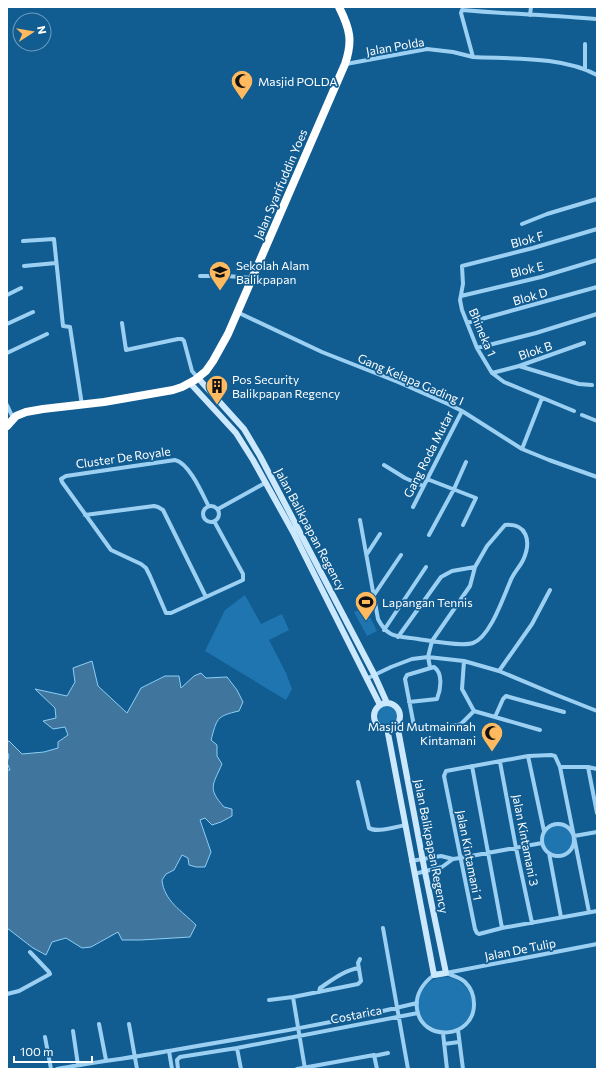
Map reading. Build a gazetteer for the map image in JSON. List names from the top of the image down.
{
  "streets": {
    "highway": ["Jalan Syarifuddin Yoes"],
    "street": [
      "Jalan Polda",
      "Blok F",
      "Blok E",
      "Blok D",
      "Bhineka 1",
      "Blok B",
      "Gang Kelapa Gading I",
      "Gang Roda Mutar",
      "Cluster De Royale",
      "Jalan Balikpapan Regency",
      "Jalan Kintamani 3",
      "Jalan Kintamani 1",
      "Jalan De Tulip",
      "Costarica"
    ]
  },
  "crossings": [
    ["Jalan Polda", "Jalan Syarifuddin Yoes"],
    ["Jalan Syarifuddin Yoes", "Gang Kelapa Gading I"],
    ["Jalan Syarifuddin Yoes", "Jalan Balikpapan Regency"],
    ["Blok F", "Bhineka 1"],
    ["Blok E", "Bhineka 1"],
    ["Blok D", "Bhineka 1"],
    ["Bhineka 1", "Blok B"],
    ["Gang Kelapa Gading I", "Gang Roda Mutar"],
    ["Jalan Balikpapan Regency", "Jalan De Tulip"],
    ["Jalan Balikpapan Regency", "Costarica"],
    ["Jalan De Tulip", "Costarica"]
  ],
  "places": {
    "mosque": ["Masjid POLDA", "Masjid Mutmainnah Kintamani"],
    "school or university": ["Sekolah Alam Balikpapan"],
    "building": ["Pos Security Balikpapan Regency"],
    "sports": ["Lapangan Tennis"]
  },
  "scale_bar": "100 m",
  "north": "right"
}
